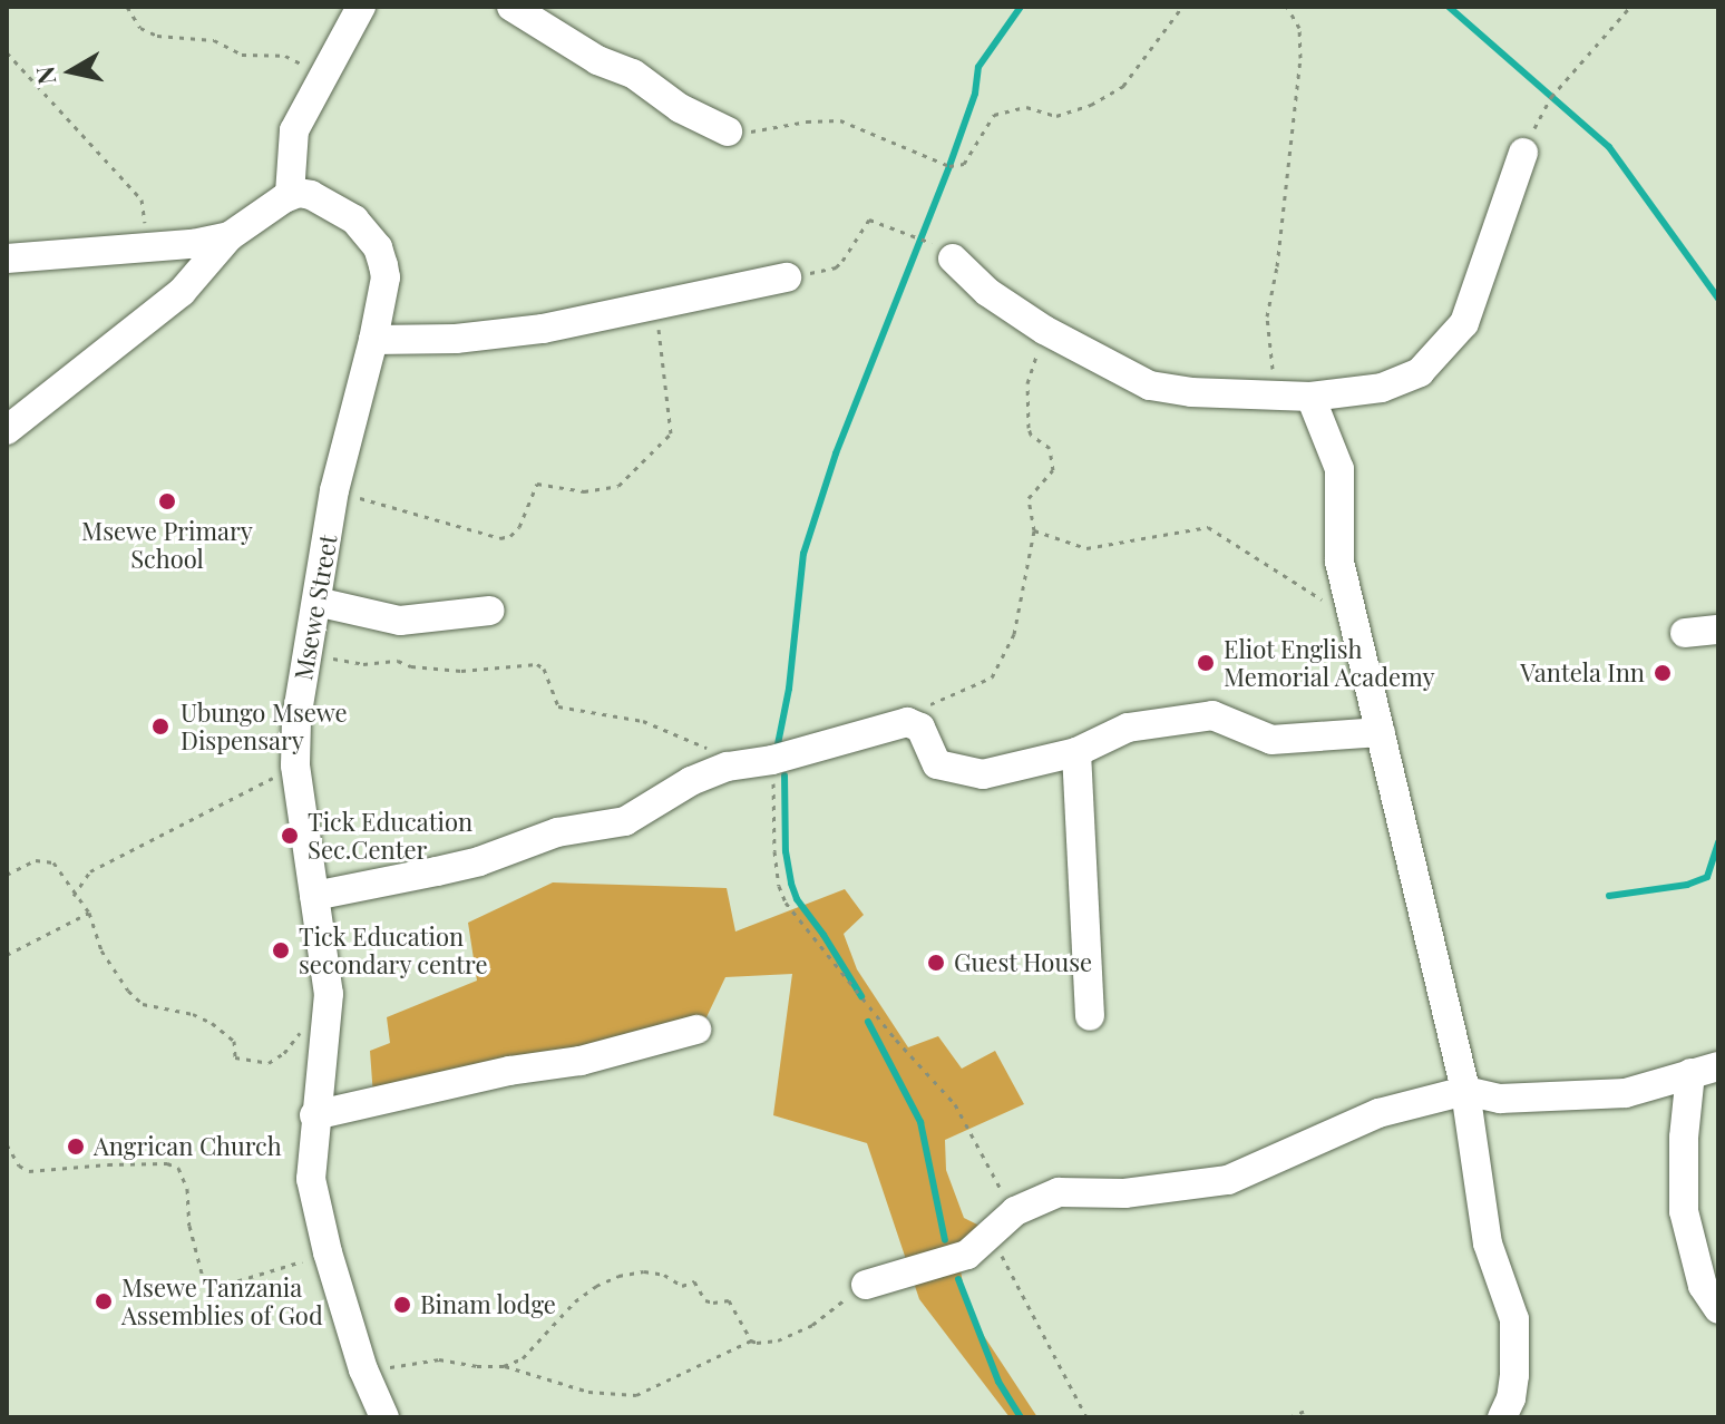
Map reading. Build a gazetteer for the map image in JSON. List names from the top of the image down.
{
  "streets": {
    "street": ["Msewe Street"]
  },
  "places": [
    "Msewe Primary School",
    "Eliot English Memorial Academy",
    "Vantela Inn",
    "Ubungo Msewe Dispensary",
    "Tick Education Sec.Center",
    "Tick Education secondary centre",
    "Guest House",
    "Angrican Church",
    "Msewe Tanzania Assemblies of God",
    "Binam lodge"
  ],
  "north": "left"
}
